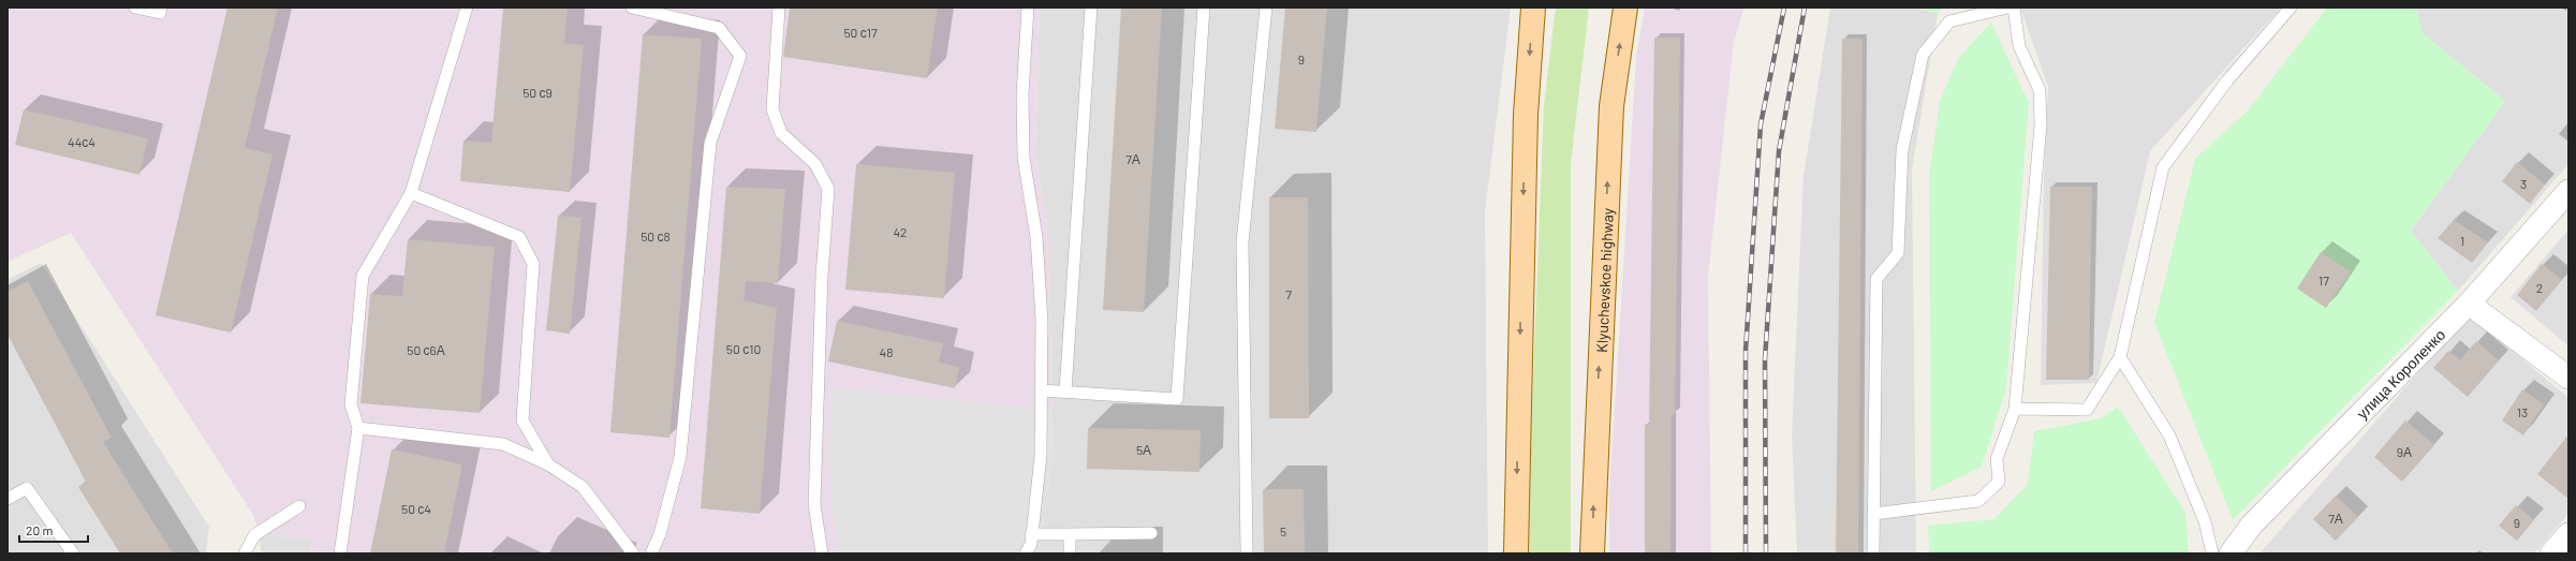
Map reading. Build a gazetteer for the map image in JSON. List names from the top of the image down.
{
  "streets": {
    "main road": ["Klyuchevskoe highway"],
    "street": ["улица Короленко"]
  },
  "house_numbers": [
    "50 с17",
    "9",
    "50 с9",
    "44с4",
    "7А",
    "3",
    "42",
    "50 с8",
    "1",
    "17",
    "2",
    "7",
    "50 с10",
    "50 с6А",
    "48",
    "13",
    "5А",
    "9А",
    "50 с4",
    "7А",
    "9",
    "5"
  ],
  "scale_bar": "20 m"
}
